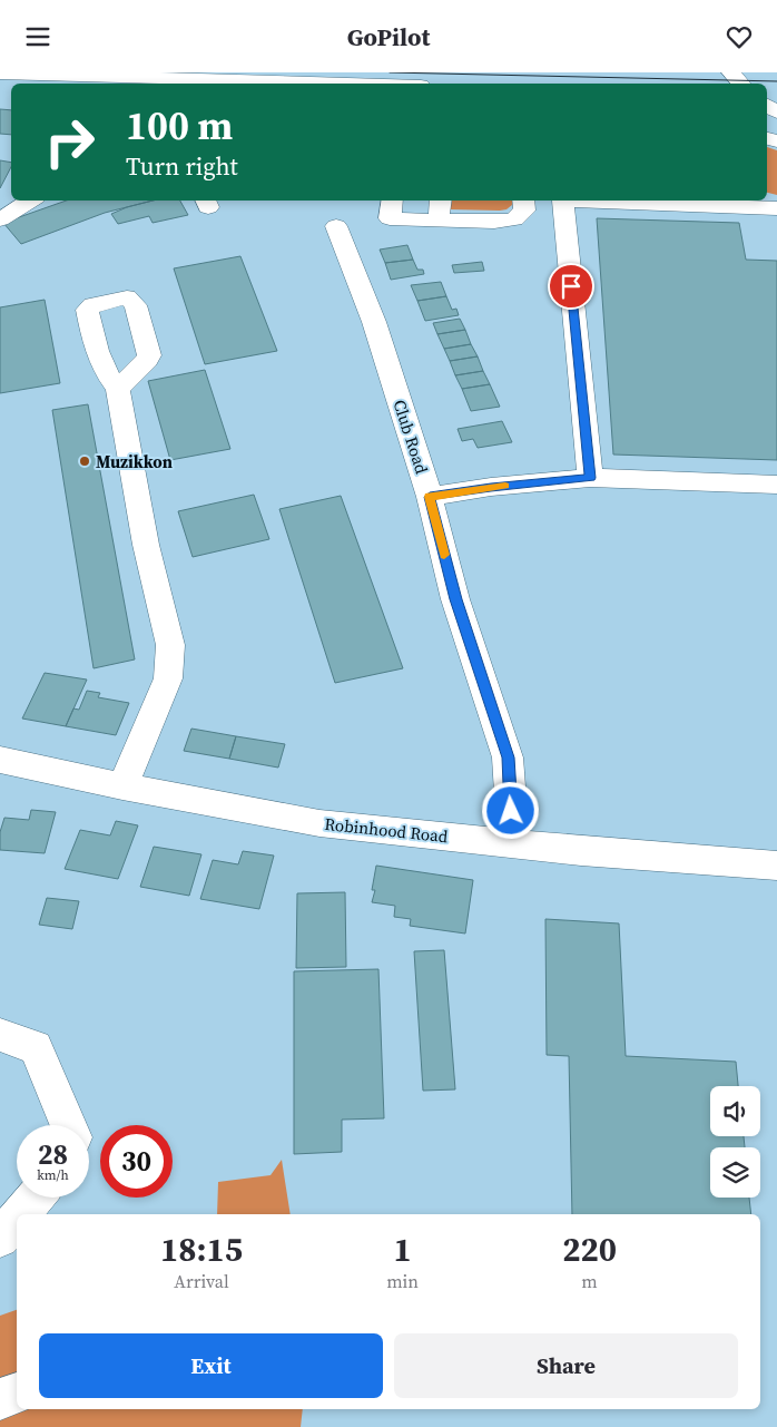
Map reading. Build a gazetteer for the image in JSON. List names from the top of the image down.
{
  "streets": {
    "street": ["Club Road", "Robinhood Road"]
  },
  "crossings": [
    ["Club Road", "Robinhood Road"]
  ],
  "places": ["Muzikkon"],
  "page": {
    "header": "GoPilot",
    "turn": ["100 m", "Turn right"],
    "speed": "28 km/h",
    "limit": "30",
    "eta": [
      "18:15",
      "Arrival",
      "1",
      "min",
      "220",
      "m"
    ],
    "buttons": ["Exit", "Share"]
  }
}
